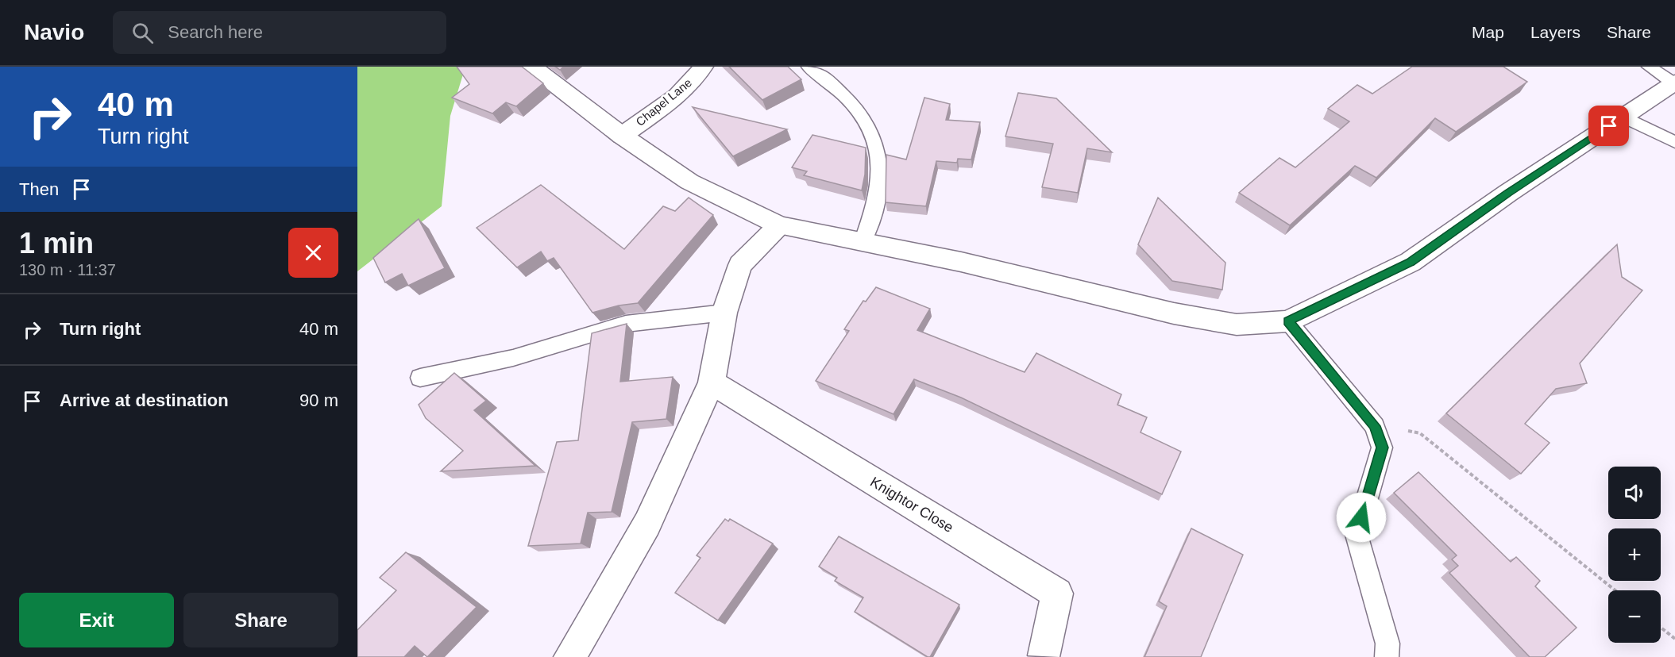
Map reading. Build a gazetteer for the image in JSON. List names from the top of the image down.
{
  "streets": {
    "street": ["Chapel Lane", "Knightor Close"]
  },
  "page": {
    "header": "Navio",
    "search": "Search here",
    "nav": ["Map", "Layers", "Share"],
    "turn": ["40 m", "Turn right"],
    "then": "Then",
    "heading": ["1 min", "130 m · 11:37"],
    "list": [
      {
        "name": "Turn right",
        "value": "40 m"
      },
      {
        "name": "Arrive at destination",
        "value": "90 m"
      }
    ],
    "map_buttons": ["+", "−"],
    "buttons": ["Exit", "Share"]
  }
}
